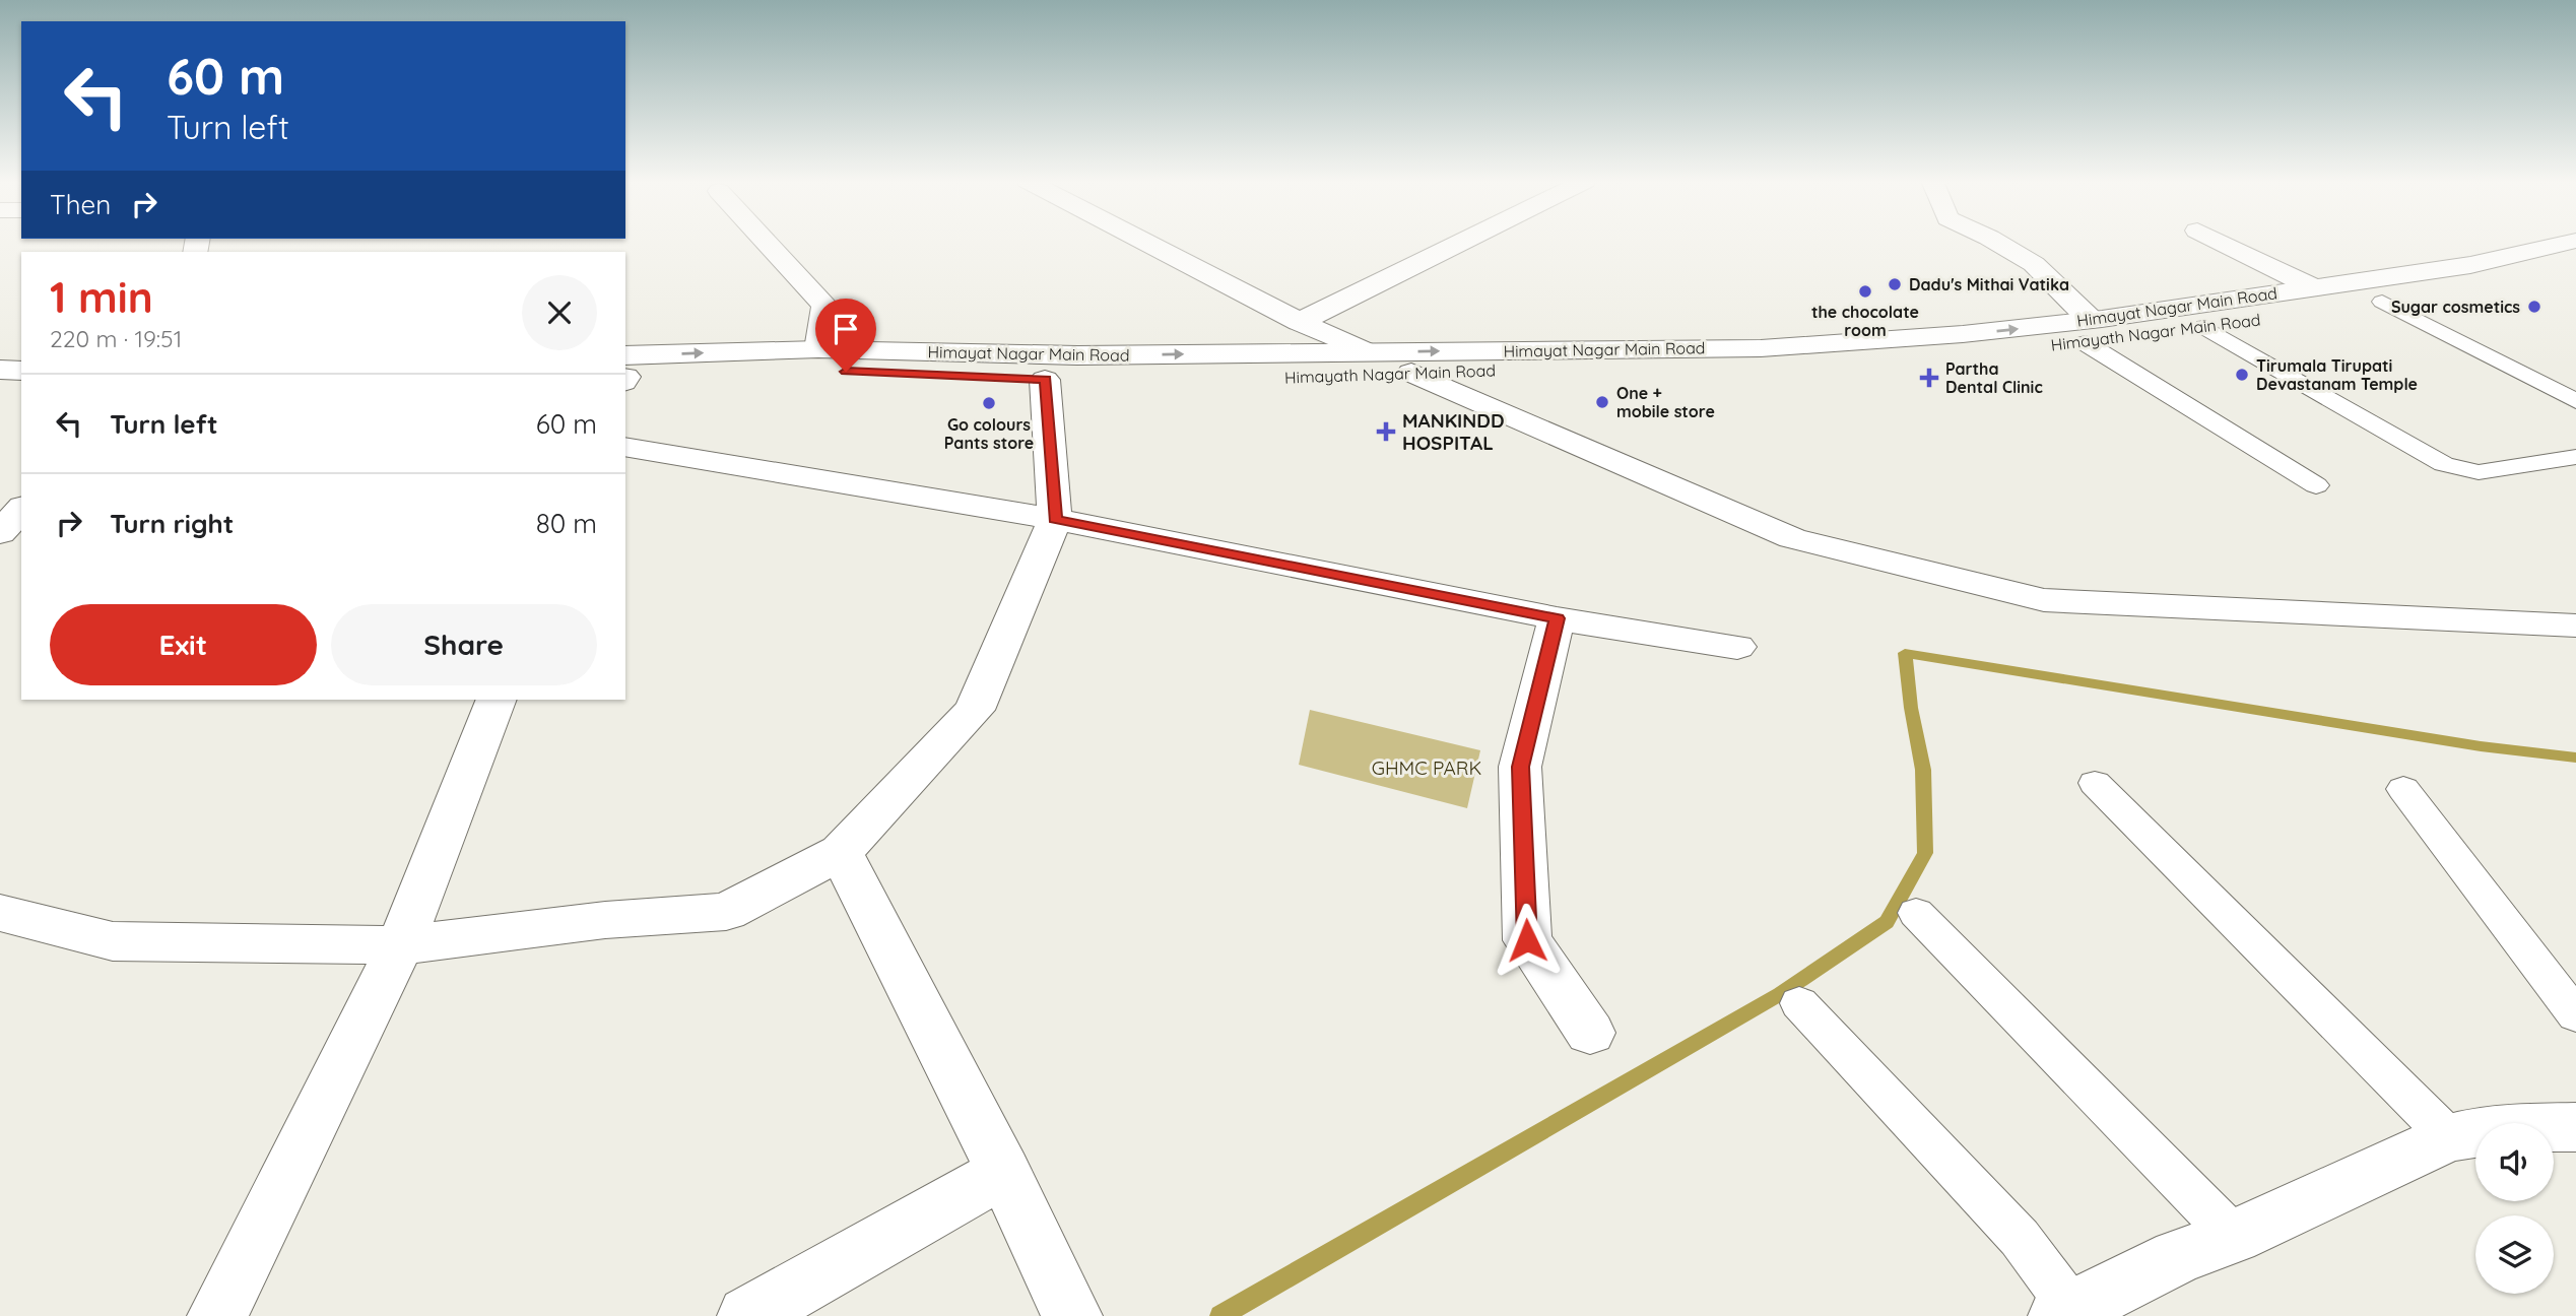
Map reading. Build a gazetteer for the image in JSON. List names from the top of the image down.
{
  "streets": {
    "street": ["Himayat Nagar Main Road", "Himayath Nagar Main Road"]
  },
  "crossings": [
    ["Himayat Nagar Main Road", "Himayath Nagar Main Road"]
  ],
  "parks": ["GHMC PARK"],
  "places": {
    "other": [
      "Dadu's Mithai Vatika",
      "the chocolate room",
      "Sugar cosmetics",
      "Tirumala Tirupati Devastanam Temple",
      "One + mobile store",
      "Go colours Pants store"
    ],
    "health": ["Partha Dental Clinic", "MANKINDD HOSPITAL"]
  },
  "page": {
    "turn": ["60 m", "Turn left"],
    "then": "Then",
    "heading": ["1 min", "220 m · 19:51"],
    "list": [
      {
        "name": "Turn left",
        "value": "60 m"
      },
      {
        "name": "Turn right",
        "value": "80 m"
      }
    ],
    "buttons": ["Exit", "Share"]
  }
}
